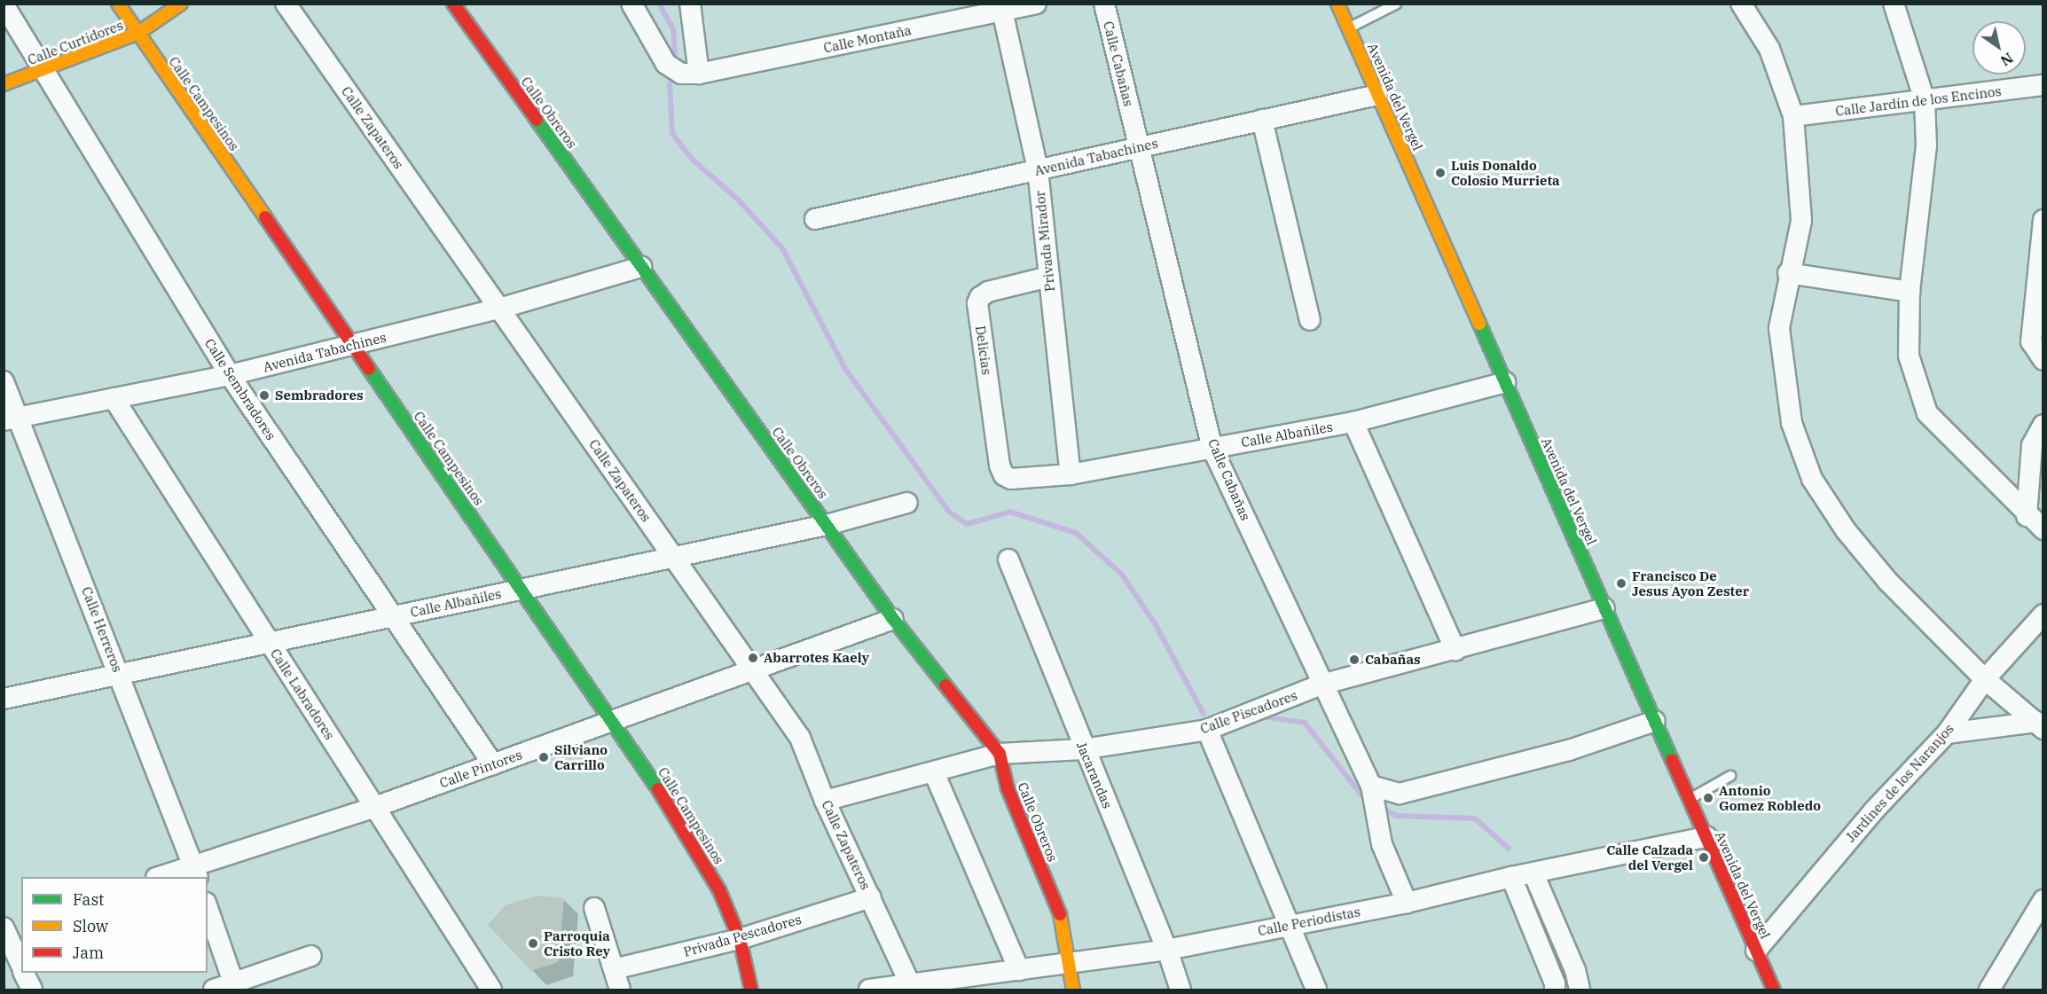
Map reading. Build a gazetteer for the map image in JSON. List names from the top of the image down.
{
  "streets": {
    "street": [
      "Calle Montaña",
      "Calle Curtidores",
      "Calle Cabañas",
      "Avenida del Vergel",
      "Calle Jardín de los Encinos",
      "Calle Campesinos",
      "Calle Obreros",
      "Calle Zapateros",
      "Avenida Tabachines",
      "Privada Mirador",
      "Delicias",
      "Calle Sembradores",
      "Calle Albañiles",
      "Calle Herreros",
      "Calle Labradores",
      "Calle Piscadores",
      "Calle Pintores",
      "Jacarandas",
      "Jardines de los Naranjos",
      "Calle Periodistas",
      "Privada Pescadores"
    ]
  },
  "crossings": [
    ["Calle Montaña", "Privada Mirador"],
    ["Calle Curtidores", "Calle Campesinos"],
    ["Calle Curtidores", "Calle Sembradores"],
    ["Calle Cabañas", "Avenida Tabachines"],
    ["Calle Cabañas", "Calle Albañiles"],
    ["Calle Cabañas", "Calle Piscadores"],
    ["Calle Cabañas", "Calle Periodistas"],
    ["Avenida del Vergel", "Avenida Tabachines"],
    ["Avenida del Vergel", "Calle Albañiles"],
    ["Avenida del Vergel", "Calle Piscadores"],
    ["Avenida del Vergel", "Jardines de los Naranjos"],
    ["Avenida del Vergel", "Calle Periodistas"],
    ["Calle Campesinos", "Avenida Tabachines"],
    ["Calle Campesinos", "Calle Albañiles"],
    ["Calle Campesinos", "Calle Pintores"],
    ["Calle Campesinos", "Privada Pescadores"],
    ["Calle Obreros", "Avenida Tabachines"],
    ["Calle Obreros", "Calle Albañiles"],
    ["Calle Obreros", "Calle Piscadores"],
    ["Calle Obreros", "Calle Pintores"],
    ["Calle Obreros", "Calle Periodistas"],
    ["Calle Zapateros", "Avenida Tabachines"],
    ["Calle Zapateros", "Calle Albañiles"],
    ["Calle Zapateros", "Calle Piscadores"],
    ["Calle Zapateros", "Calle Pintores"],
    ["Calle Zapateros", "Calle Periodistas"],
    ["Calle Zapateros", "Privada Pescadores"],
    ["Avenida Tabachines", "Privada Mirador"],
    ["Avenida Tabachines", "Calle Sembradores"],
    ["Avenida Tabachines", "Calle Herreros"],
    ["Avenida Tabachines", "Calle Labradores"],
    ["Privada Mirador", "Delicias"],
    ["Privada Mirador", "Calle Albañiles"],
    ["Delicias", "Calle Albañiles"],
    ["Calle Sembradores", "Calle Albañiles"],
    ["Calle Sembradores", "Calle Pintores"],
    ["Calle Albañiles", "Calle Herreros"],
    ["Calle Albañiles", "Calle Labradores"],
    ["Calle Herreros", "Calle Pintores"],
    ["Calle Labradores", "Calle Pintores"],
    ["Calle Piscadores", "Jacarandas"],
    ["Jacarandas", "Calle Periodistas"]
  ],
  "places": [
    "Luis Donaldo Colosio Murrieta",
    "Sembradores",
    "Francisco De Jesus Ayon Zester",
    "Abarrotes Kaely",
    "Cabañas",
    "Silviano Carrillo",
    "Antonio Gomez Robledo",
    "Calle Calzada del Vergel",
    "Parroquia Cristo Rey"
  ],
  "legend": ["Fast", "Slow", "Jam"],
  "north": "bottom right"
}
